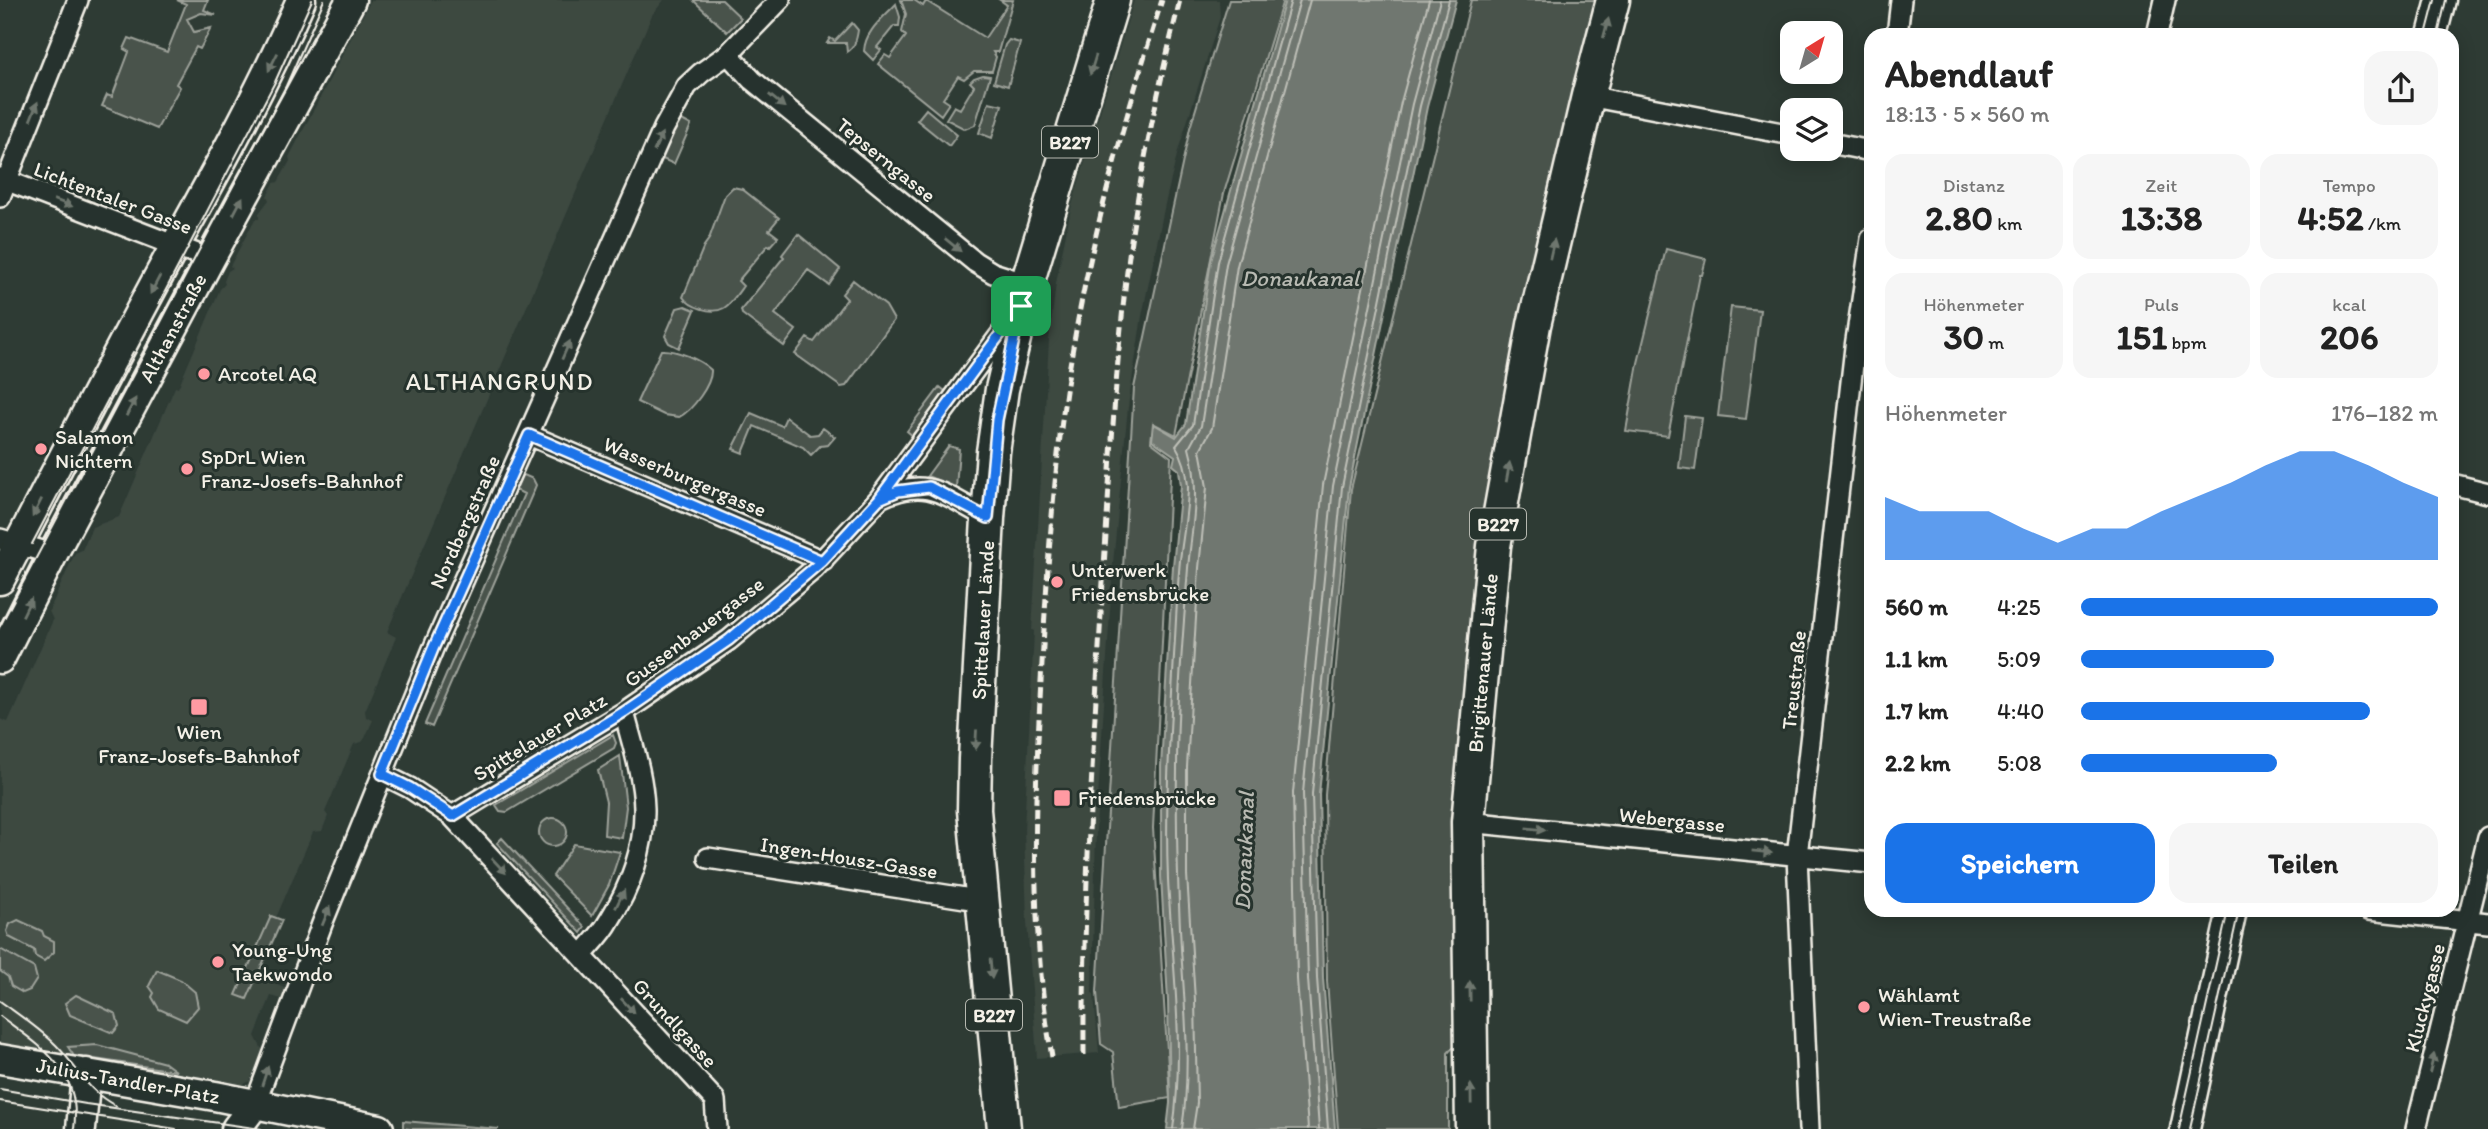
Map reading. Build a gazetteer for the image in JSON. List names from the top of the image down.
{
  "streets": {
    "main road": ["B227", "Spittelauer Lände", "Brigittenauer Lände"],
    "street": [
      "Tepserngasse",
      "Lichtentaler Gasse",
      "Althanstraße",
      "Wasserburgergasse",
      "Nordbergstraße",
      "Gussenbauergasse",
      "Treustraße",
      "Spittelauer Platz",
      "Webergasse",
      "Ingen-Housz-Gasse",
      "Kluckygasse",
      "Grundlgasse",
      "Julius-Tandler-Platz"
    ]
  },
  "crossings": [
    ["Tepserngasse", "Nordbergstraße"],
    ["Tepserngasse", "Spittelauer Lände"],
    ["Tepserngasse", "Gussenbauergasse"],
    ["Lichtentaler Gasse", "Althanstraße"],
    ["Wasserburgergasse", "Nordbergstraße"],
    ["Wasserburgergasse", "Gussenbauergasse"],
    ["Nordbergstraße", "Julius-Tandler-Platz"],
    ["Spittelauer Lände", "Gussenbauergasse"],
    ["Spittelauer Lände", "Ingen-Housz-Gasse"],
    ["Gussenbauergasse", "Spittelauer Platz"],
    ["Brigittenauer Lände", "Webergasse"],
    ["Treustraße", "Webergasse"],
    ["Spittelauer Platz", "Grundlgasse"]
  ],
  "one_way": [
    "Tepserngasse",
    "Lichtentaler Gasse",
    "Nordbergstraße",
    "Spittelauer Lände",
    "Brigittenauer Lände",
    "Spittelauer Platz",
    "Webergasse",
    "Kluckygasse",
    "Grundlgasse"
  ],
  "districts": ["ALTHANGRUND"],
  "water": ["Donaukanal"],
  "places": {
    "other": [
      "Arcotel AQ",
      "Salamon Nichtern",
      "SpDrL Wien Franz-Josefs-Bahnhof",
      "Unterwerk Friedensbrücke",
      "Young-Ung Taekwondo",
      "Wählamt Wien-Treustraße"
    ],
    "transit": ["Wien Franz-Josefs-Bahnhof", "Friedensbrücke"]
  },
  "north": "top right",
  "page": {
    "heading": ["Abendlauf", "18:13 · 5 × 560 m"],
    "stats": [
      ["Distanz", "2.80 km"],
      ["Zeit", "13:38"],
      ["Tempo", "4:52 /km"],
      ["Höhenmeter", "30 m"],
      ["Puls", "151 bpm"],
      ["kcal", "206"]
    ],
    "chart": ["Höhenmeter", "176–182 m"],
    "list": [
      {
        "name": "560 m",
        "note": "4:25"
      },
      {
        "name": "1.1 km",
        "note": "5:09"
      },
      {
        "name": "1.7 km",
        "note": "4:40"
      },
      {
        "name": "2.2 km",
        "note": "5:08"
      }
    ],
    "buttons": ["Speichern", "Teilen"]
  }
}
